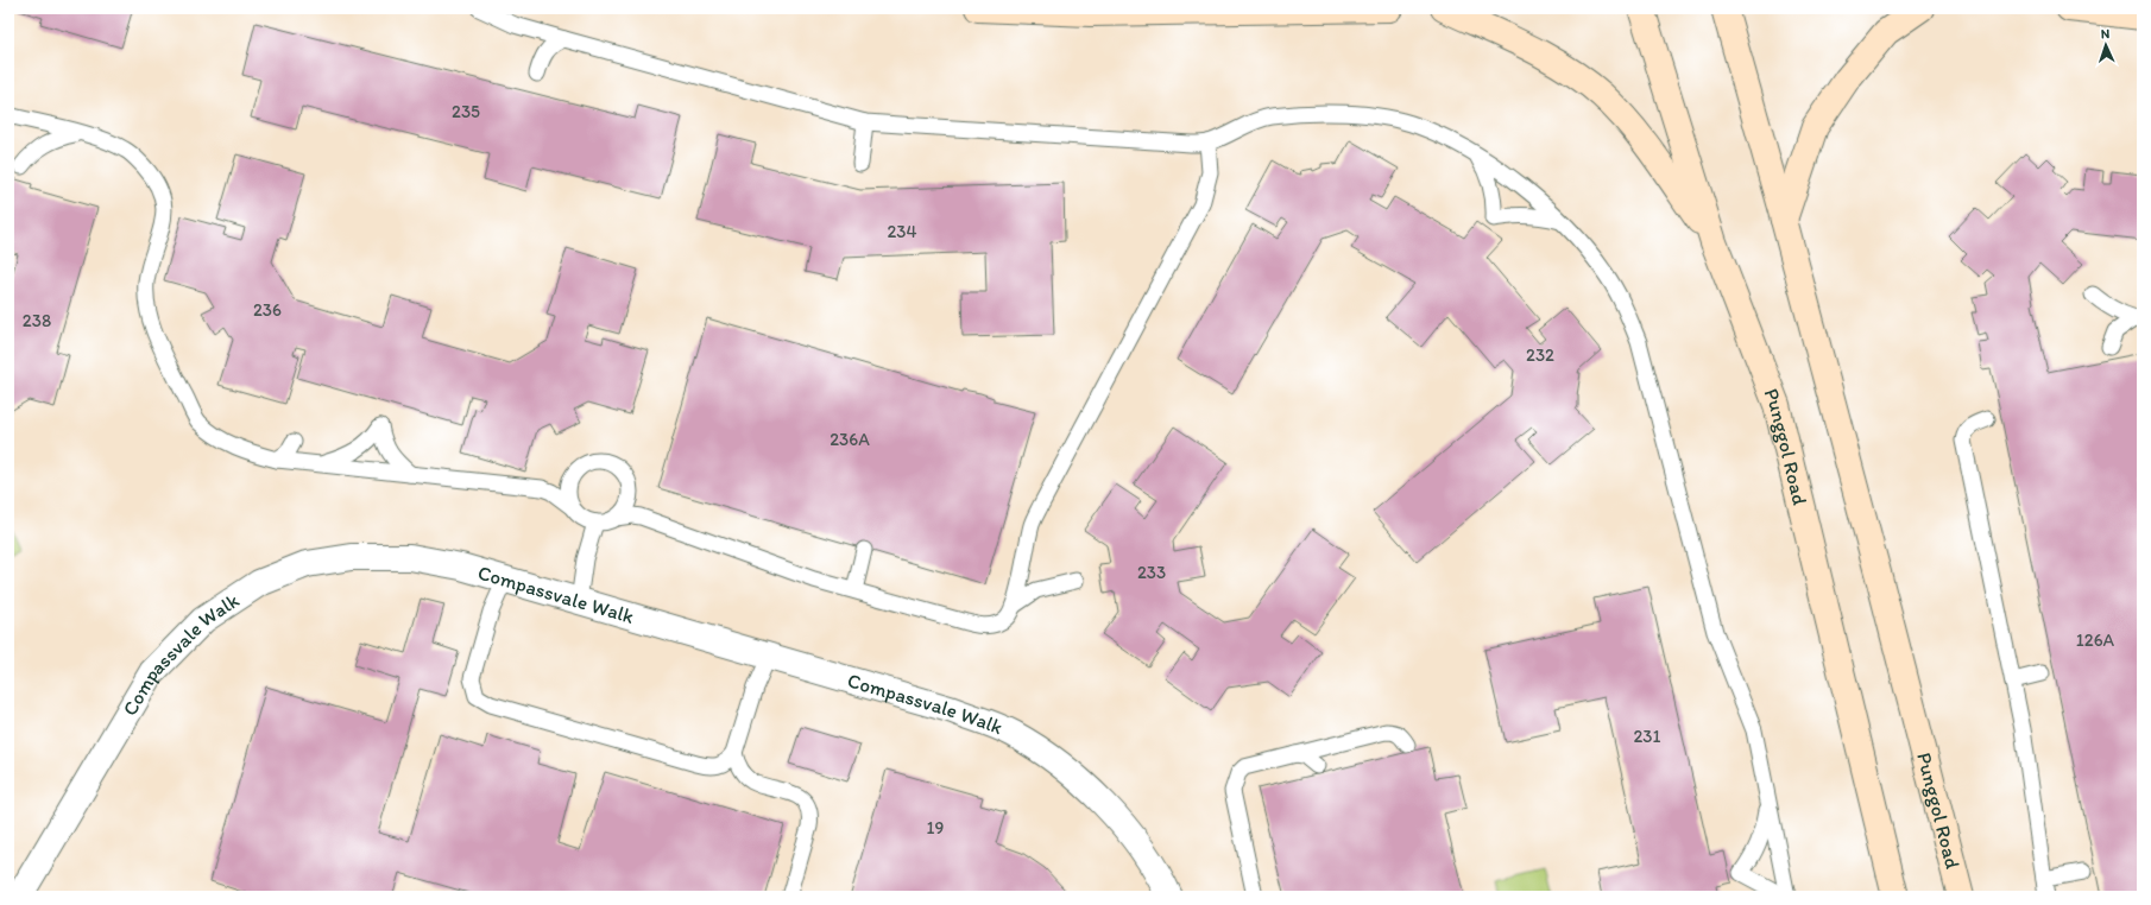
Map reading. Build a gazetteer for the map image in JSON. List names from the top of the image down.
{
  "streets": {
    "main road": ["Punggol Road"],
    "street": ["Compassvale Walk"]
  },
  "house_numbers": [
    "235",
    "234",
    "236",
    "238",
    "232",
    "236A",
    "233",
    "126A",
    "231",
    "19"
  ],
  "north": "top"
}
